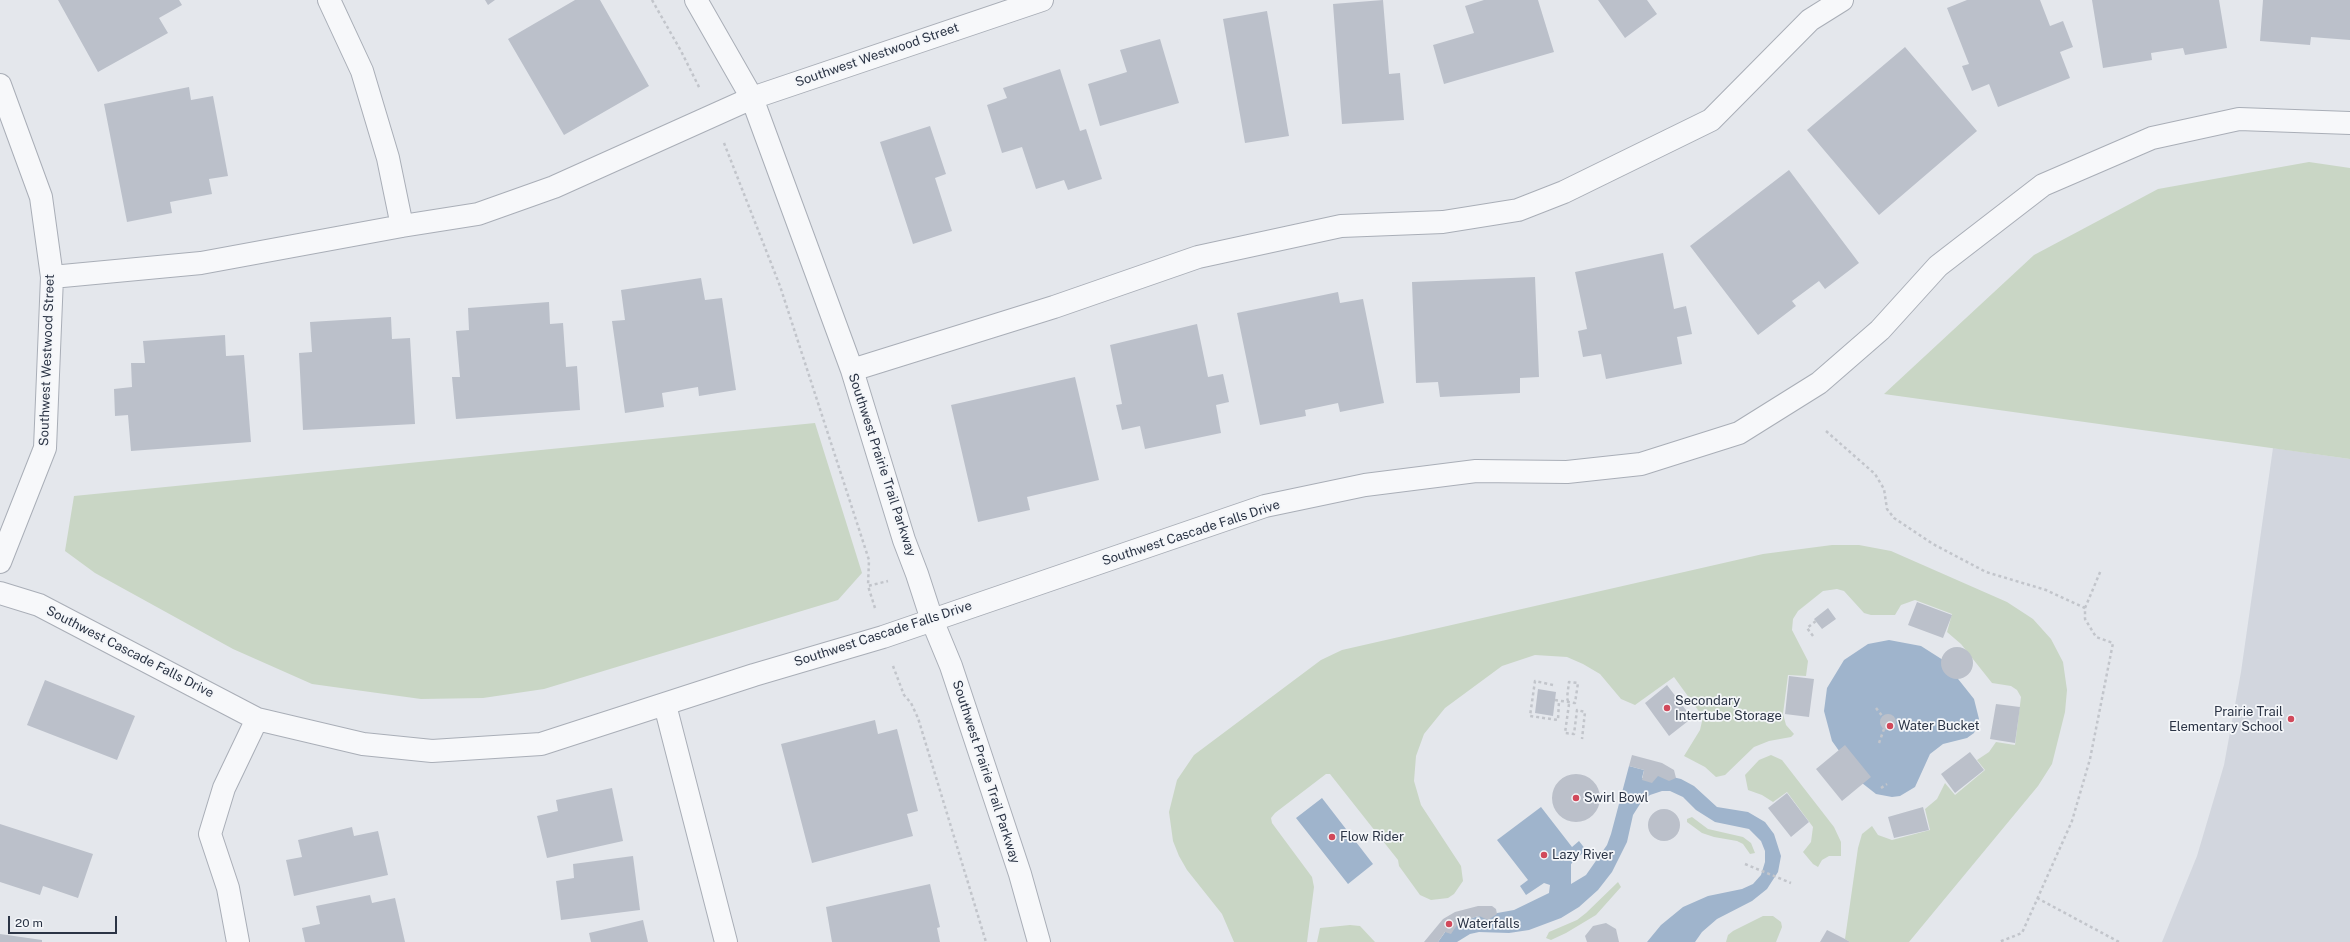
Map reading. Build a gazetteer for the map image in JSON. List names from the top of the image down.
{
  "streets": {
    "street": ["Southwest Westwood Street", "Southwest Prairie Trail Parkway", "Southwest Cascade Falls Drive"]
  },
  "crossings": [
    ["Southwest Westwood Street", "Southwest Prairie Trail Parkway"],
    ["Southwest Prairie Trail Parkway", "Southwest Cascade Falls Drive"]
  ],
  "places": [
    "Secondary Intertube Storage",
    "Prairie Trail Elementary School",
    "Water Bucket",
    "Swirl Bowl",
    "Flow Rider",
    "Lazy River",
    "Waterfalls"
  ],
  "scale_bar": "20 m"
}
